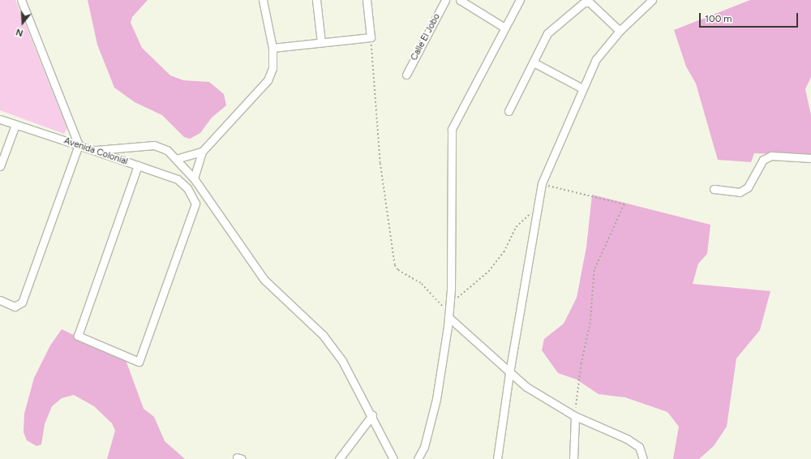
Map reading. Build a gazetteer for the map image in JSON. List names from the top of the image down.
{
  "streets": {
    "street": ["Calle El Jobo", "Avenida Colonial"]
  },
  "scale_bar": "100 m",
  "north": "bottom"
}
